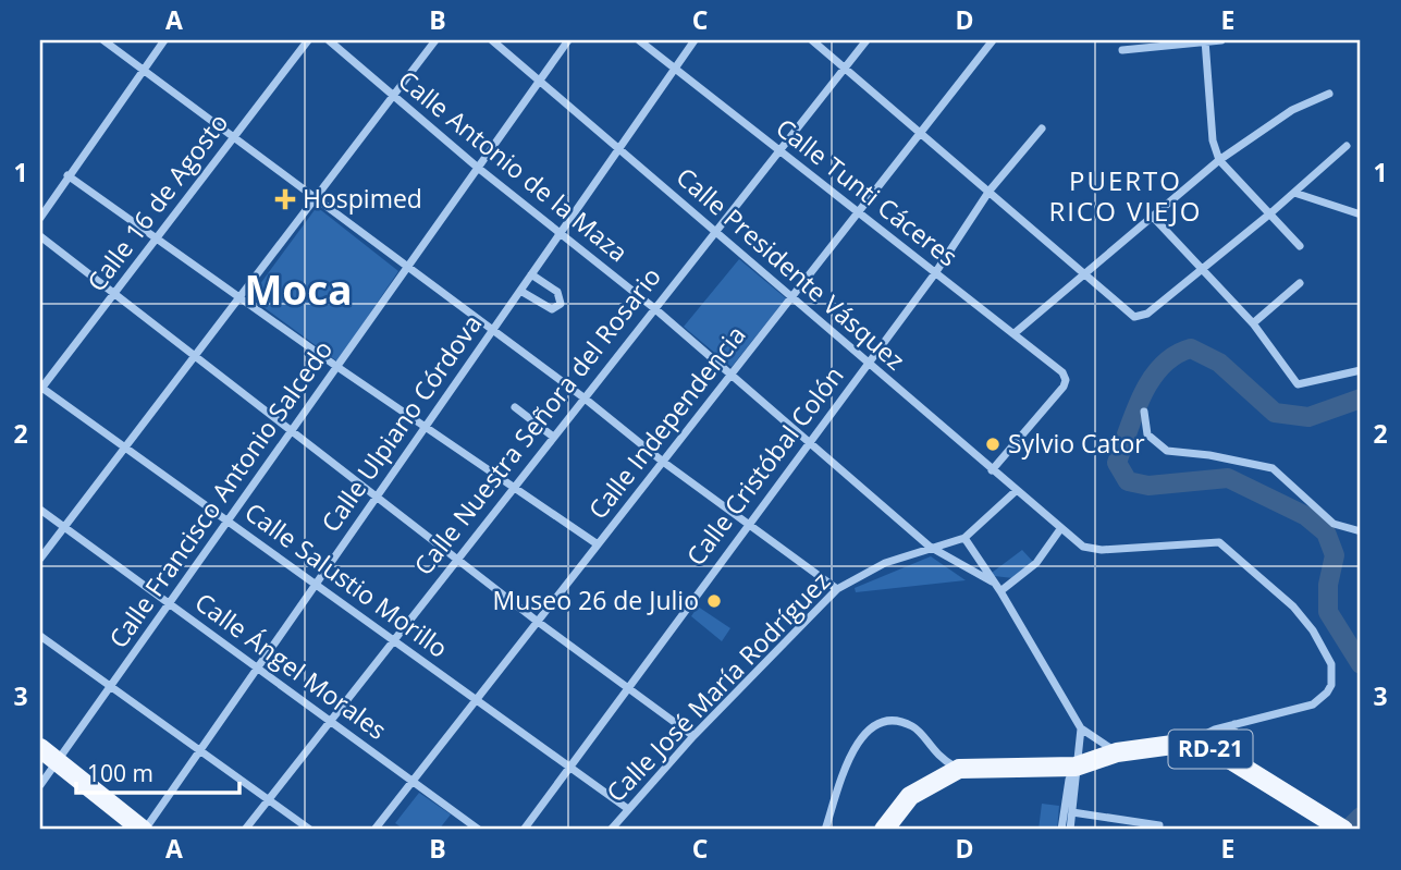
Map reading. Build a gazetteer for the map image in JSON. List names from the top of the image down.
{
  "streets": {
    "main road": ["RD-21"],
    "street": [
      "Calle Antonio de la Maza",
      "Calle Tunti Cáceres",
      "Calle 16 de Agosto",
      "Calle Presidente Vásquez",
      "Calle Nuestra Señora del Rosario",
      "Calle Independencia",
      "Calle Ulpiano Córdova",
      "Calle Cristóbal Colón",
      "Calle Francisco Antonio Salcedo",
      "Calle Salustio Morillo",
      "Calle Ángel Morales",
      "Calle José María Rodríguez"
    ]
  },
  "crossings": [
    ["Calle Antonio de la Maza", "Calle Nuestra Señora del Rosario"],
    ["Calle Antonio de la Maza", "Calle Independencia"],
    ["Calle Antonio de la Maza", "Calle Ulpiano Córdova"],
    ["Calle Antonio de la Maza", "Calle Cristóbal Colón"],
    ["Calle Antonio de la Maza", "Calle Francisco Antonio Salcedo"],
    ["Calle Antonio de la Maza", "Calle José María Rodríguez"],
    ["Calle Tunti Cáceres", "Calle Presidente Vásquez"],
    ["Calle Tunti Cáceres", "Calle Nuestra Señora del Rosario"],
    ["Calle Tunti Cáceres", "Calle Independencia"],
    ["Calle Tunti Cáceres", "Calle Ulpiano Córdova"],
    ["Calle Tunti Cáceres", "Calle Cristóbal Colón"],
    ["Calle 16 de Agosto", "Calle Salustio Morillo"],
    ["Calle Presidente Vásquez", "Calle Nuestra Señora del Rosario"],
    ["Calle Presidente Vásquez", "Calle Independencia"],
    ["Calle Presidente Vásquez", "Calle Ulpiano Córdova"],
    ["Calle Presidente Vásquez", "Calle Cristóbal Colón"],
    ["Calle Presidente Vásquez", "Calle Francisco Antonio Salcedo"],
    ["Calle Presidente Vásquez", "Calle José María Rodríguez"],
    ["Calle Presidente Vásquez", "RD-21"],
    ["Calle Nuestra Señora del Rosario", "Calle Salustio Morillo"],
    ["Calle Nuestra Señora del Rosario", "Calle Ángel Morales"],
    ["Calle Independencia", "Calle Salustio Morillo"],
    ["Calle Independencia", "Calle Ángel Morales"],
    ["Calle Ulpiano Córdova", "Calle Salustio Morillo"],
    ["Calle Ulpiano Córdova", "Calle Ángel Morales"],
    ["Calle Cristóbal Colón", "Calle Salustio Morillo"],
    ["Calle Francisco Antonio Salcedo", "Calle Salustio Morillo"],
    ["Calle Francisco Antonio Salcedo", "Calle Ángel Morales"],
    ["Calle Salustio Morillo", "Calle José María Rodríguez"]
  ],
  "districts": ["PUERTO RICO VIEJO", "Moca"],
  "places": {
    "health": ["Hospimed"],
    "other": ["Sylvio Cator", "Museo 26 de Julio"]
  },
  "scale_bar": "100 m",
  "grid": {
    "columns": [
      "A",
      "B",
      "C",
      "D",
      "E"
    ],
    "rows": ["1", "2", "3"]
  }
}
